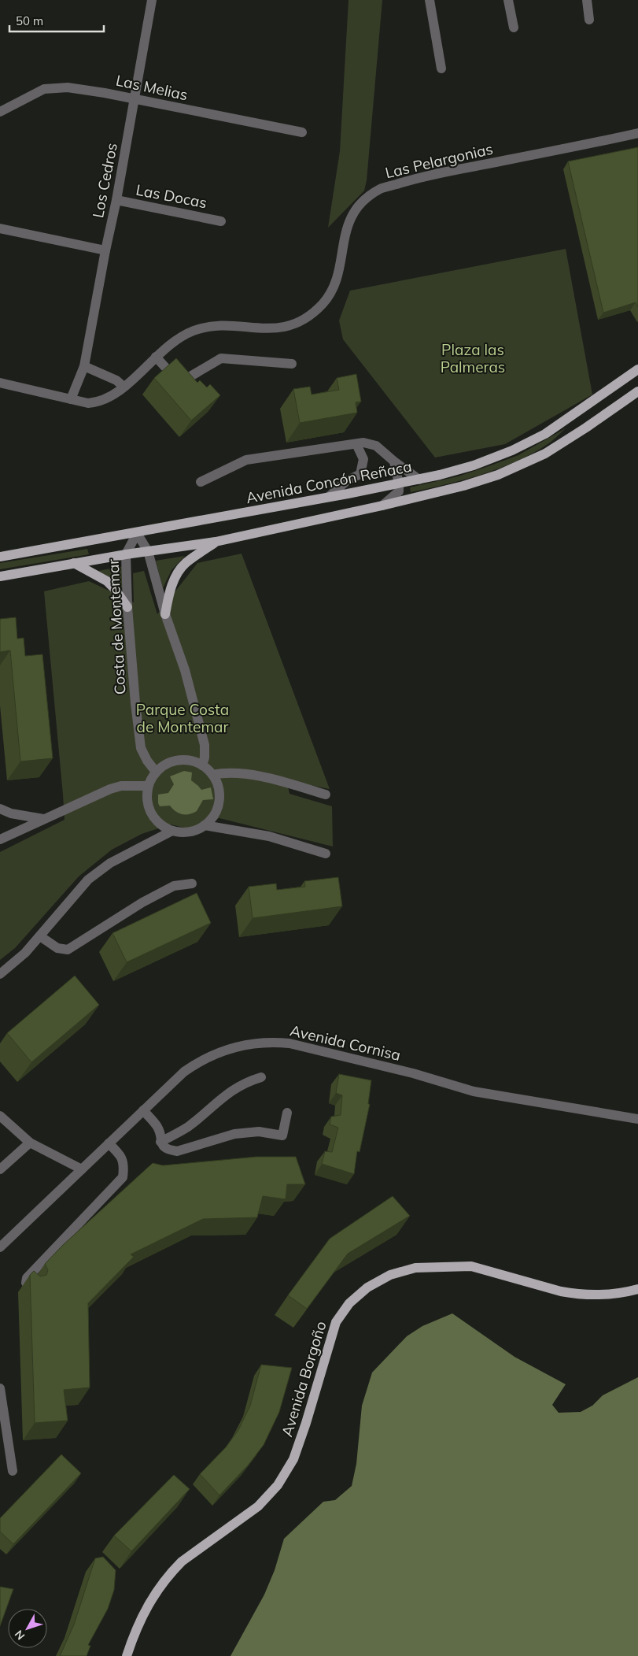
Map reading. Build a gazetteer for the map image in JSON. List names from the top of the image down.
{
  "streets": {
    "main road": ["Avenida Concón Reñaca", "Avenida Borgoño"],
    "street": [
      "Las Melias",
      "Las Pelargonias",
      "Los Cedros",
      "Las Docas",
      "Costa de Montemar",
      "Avenida Cornisa"
    ]
  },
  "crossings": [
    ["Las Melias", "Los Cedros"],
    ["Las Pelargonias", "Los Cedros"],
    ["Los Cedros", "Las Docas"],
    ["Avenida Concón Reñaca", "Costa de Montemar"]
  ],
  "parks": ["Plaza las Palmeras", "Parque Costa de Montemar"],
  "scale_bar": "50 m",
  "north": "bottom left"
}
